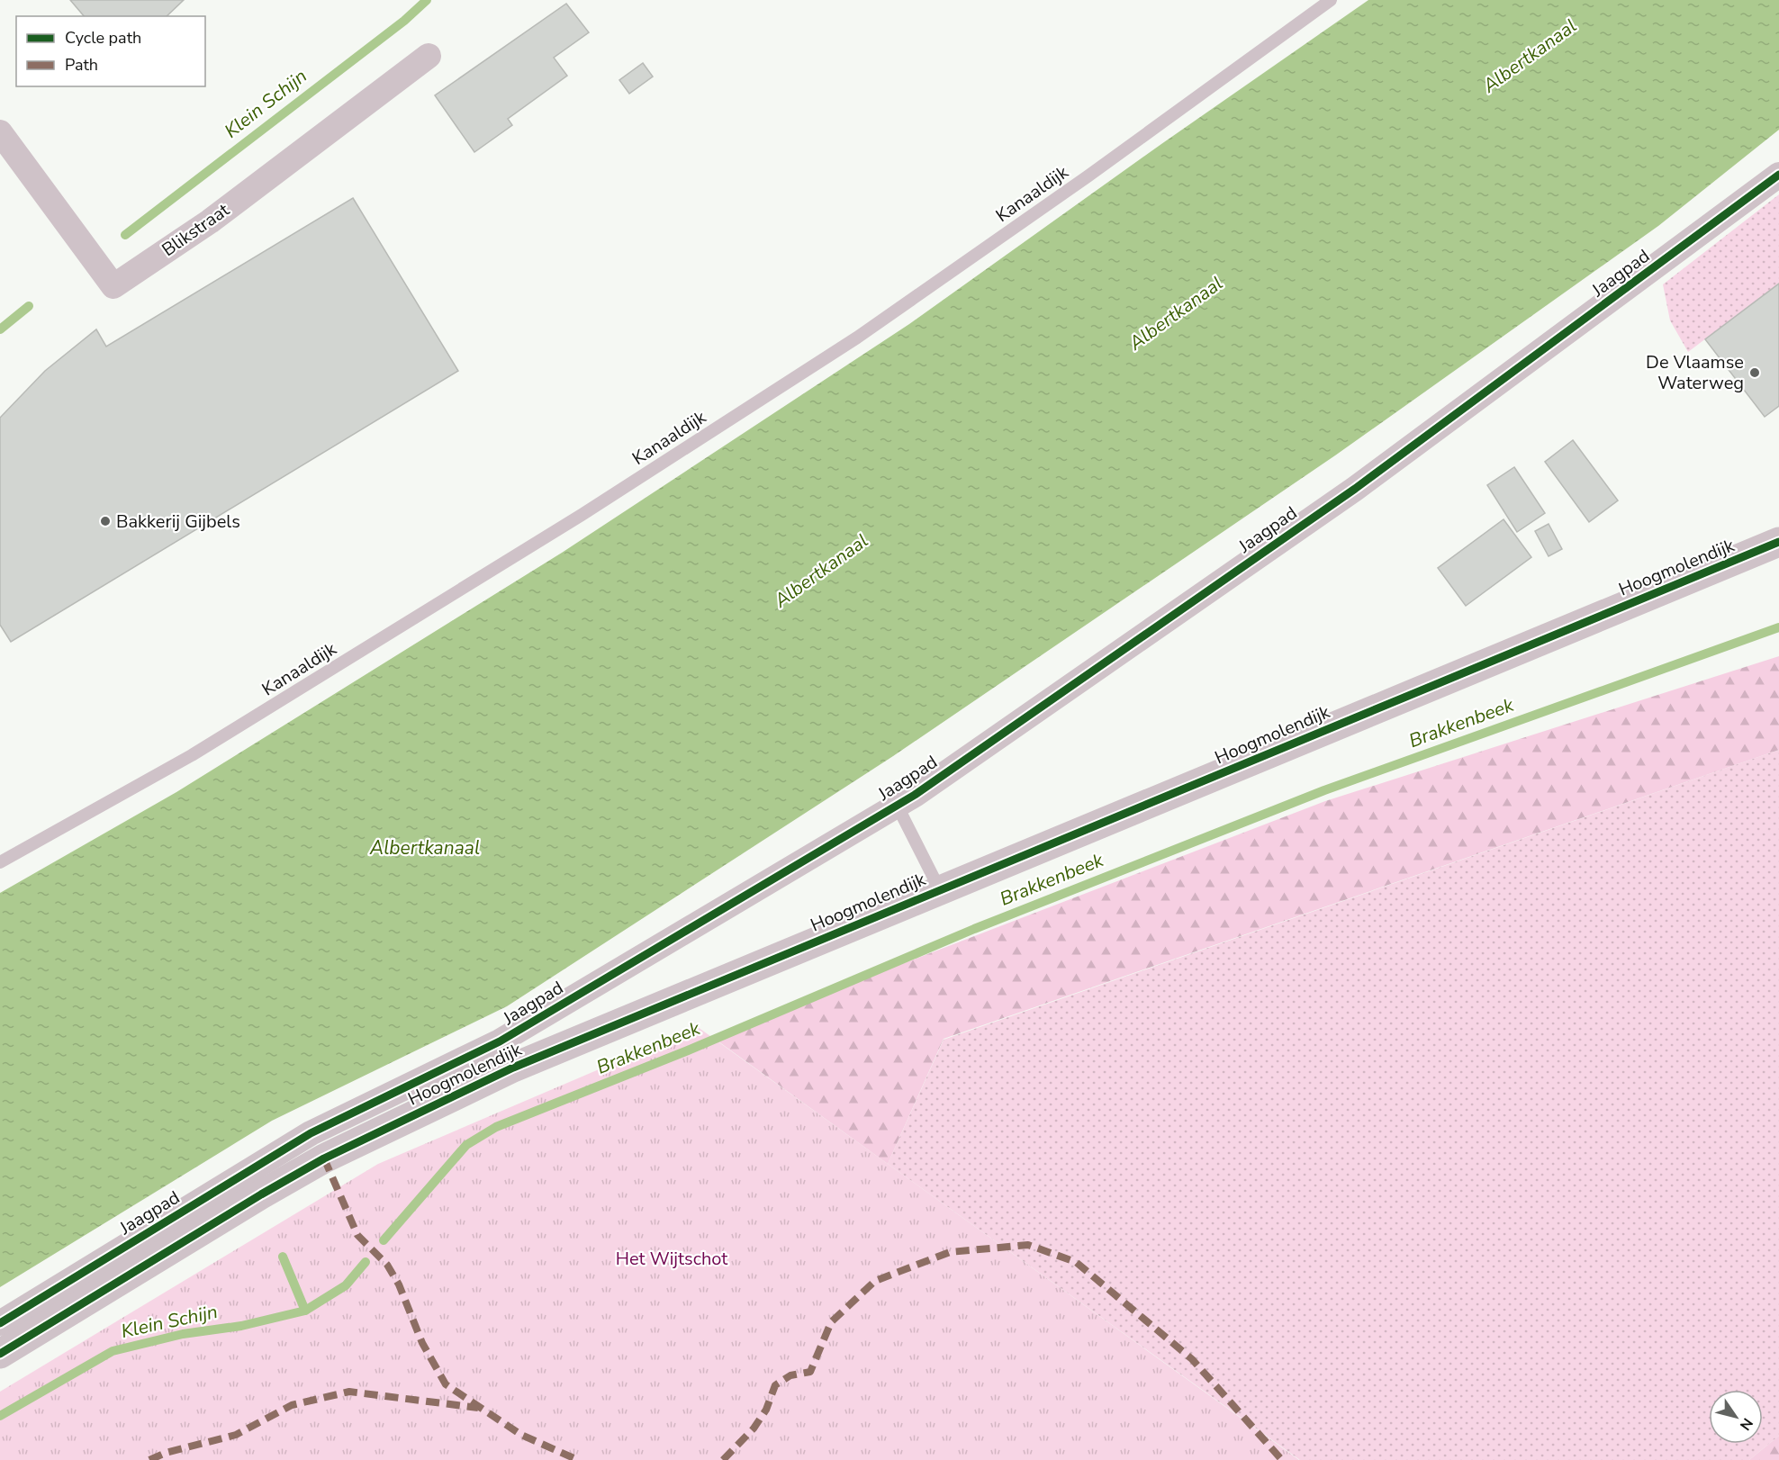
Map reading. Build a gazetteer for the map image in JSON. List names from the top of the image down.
{
  "streets": {
    "street": ["Blikstraat", "Jaagpad", "Hoogmolendijk"],
    "lane": ["Kanaaldijk"]
  },
  "water": ["Albertkanaal", "Klein Schijn", "Brakkenbeek"],
  "parks": ["Het Wijtschot"],
  "places": ["De Vlaamse Waterweg", "Bakkerij Gijbels"],
  "legend": ["Cycle path", "Path"],
  "north": "bottom right"
}
